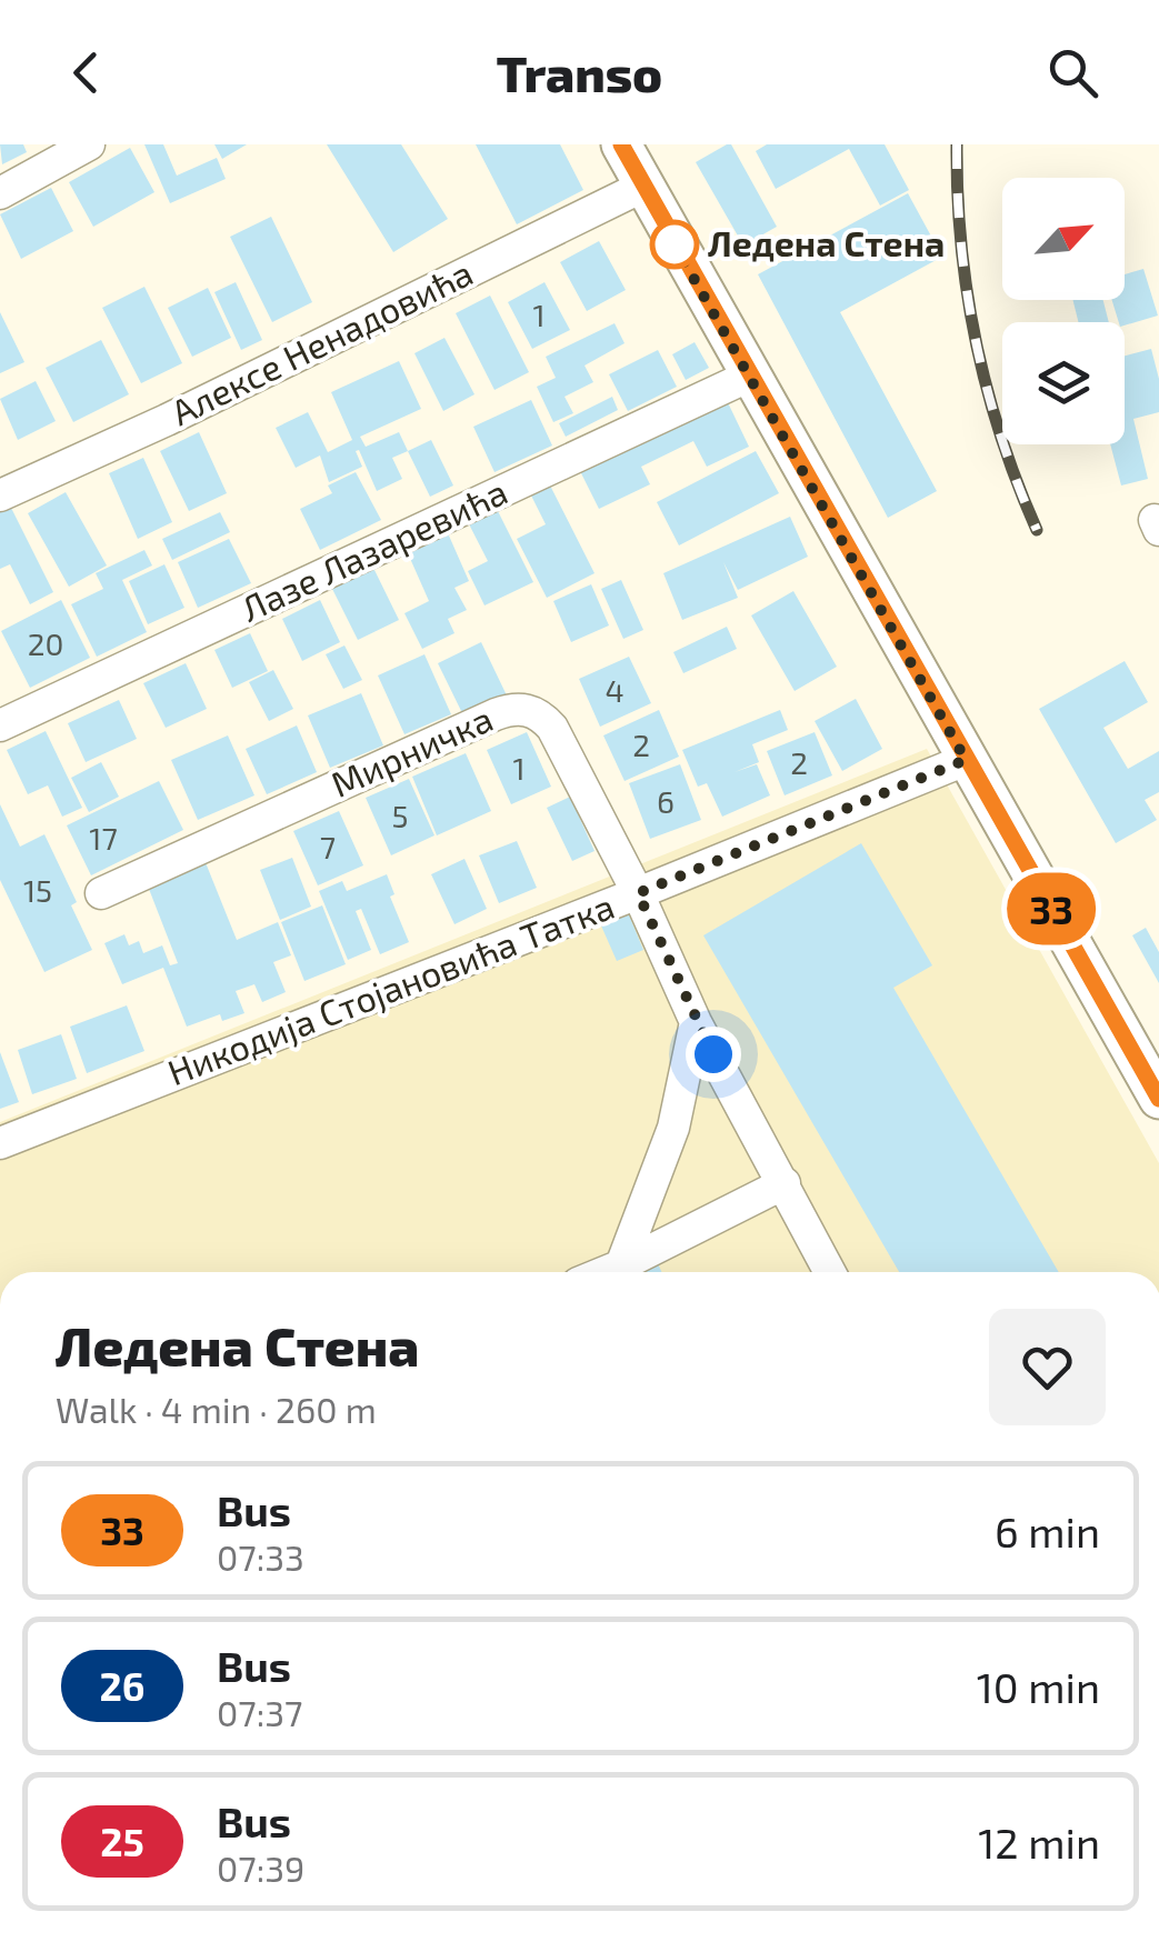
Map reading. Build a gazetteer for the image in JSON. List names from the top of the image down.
{
  "streets": {
    "street": [
      "Алексе Ненадовића",
      "Лазе Лазаревића",
      "Мирничка",
      "Никодија Стојановића Татка"
    ]
  },
  "crossings": [
    ["Мирничка", "Никодија Стојановића Татка"]
  ],
  "places": ["Ледена Стена"],
  "lines": ["bus line 33"],
  "house_numbers": [
    "1",
    "20",
    "4",
    "2",
    "2",
    "1",
    "6",
    "5",
    "17",
    "7",
    "15"
  ],
  "north": "top right",
  "page": {
    "header": "Transo",
    "on_map": "33",
    "heading": ["Ледена Стена", "Walk · 4 min · 260 m"],
    "list": [
      {
        "mark": "33",
        "name": "Bus",
        "note": "07:33",
        "value": "6 min"
      },
      {
        "mark": "26",
        "name": "Bus",
        "note": "07:37",
        "value": "10 min"
      },
      {
        "mark": "25",
        "name": "Bus",
        "note": "07:39",
        "value": "12 min"
      }
    ]
  }
}
